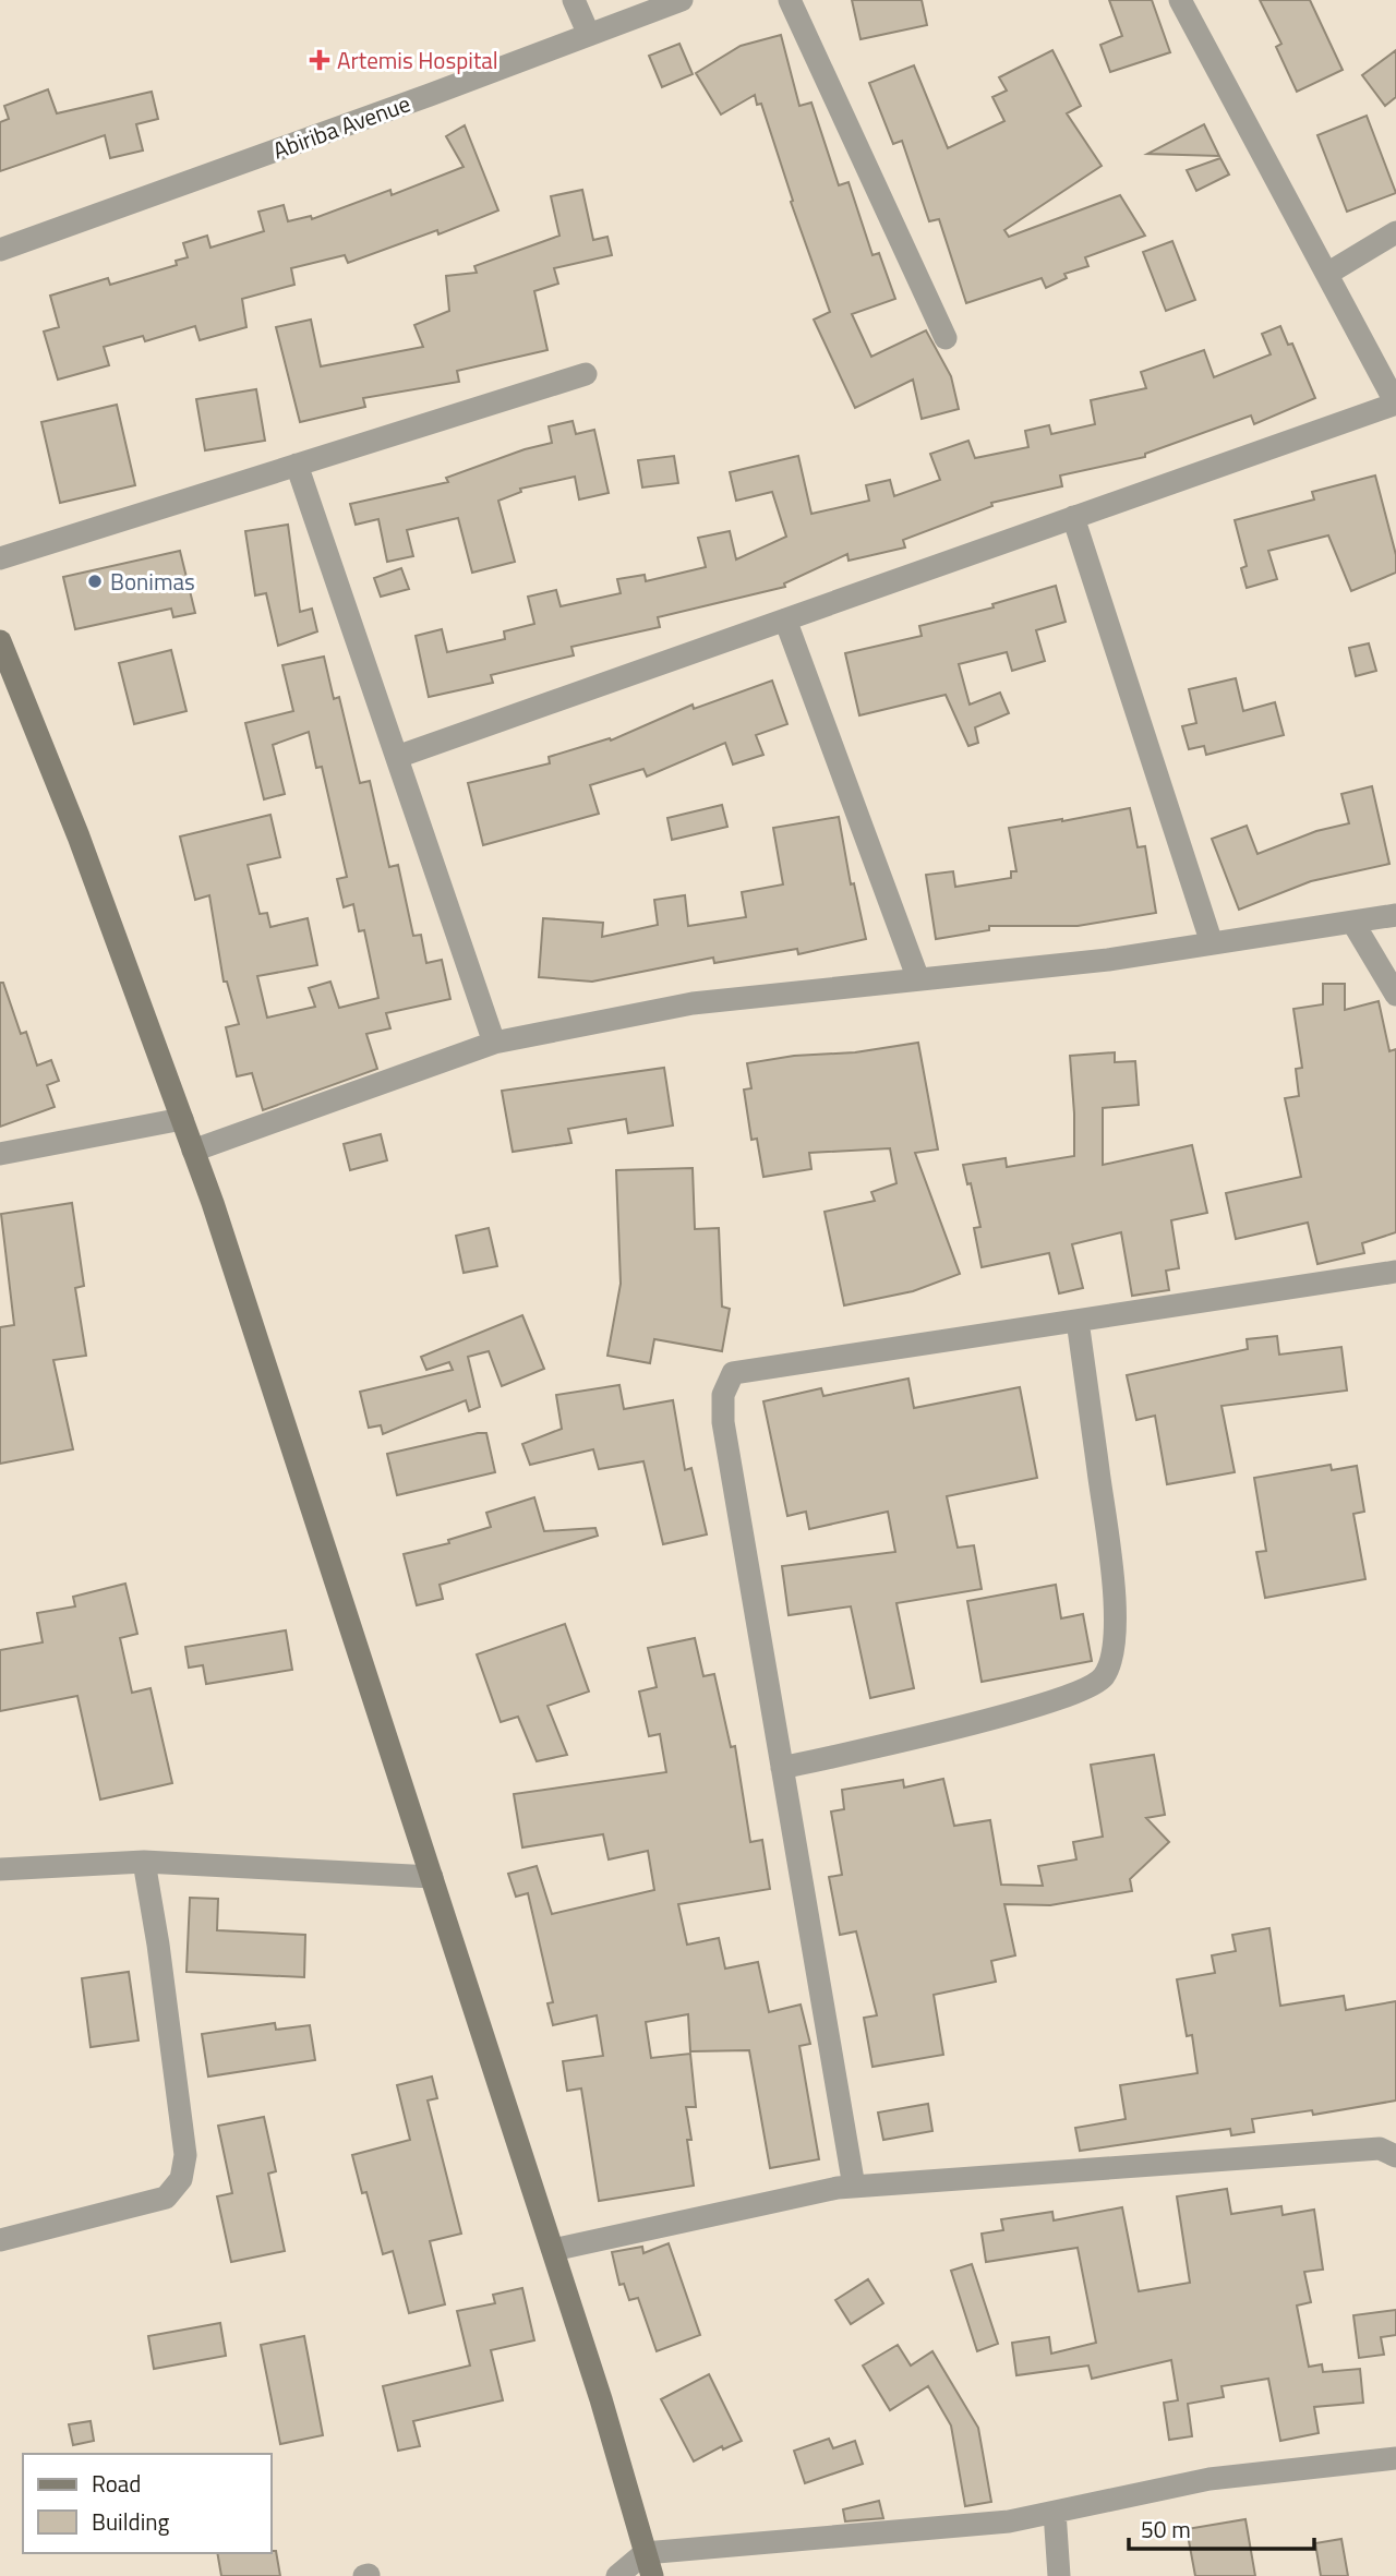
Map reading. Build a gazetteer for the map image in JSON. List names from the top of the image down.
{
  "streets": {
    "street": ["Abiriba Avenue"]
  },
  "places": {
    "health": ["Artemis Hospital"],
    "other": ["Bonimas"]
  },
  "legend": ["Road", "Building"],
  "scale_bar": "50 m"
}
